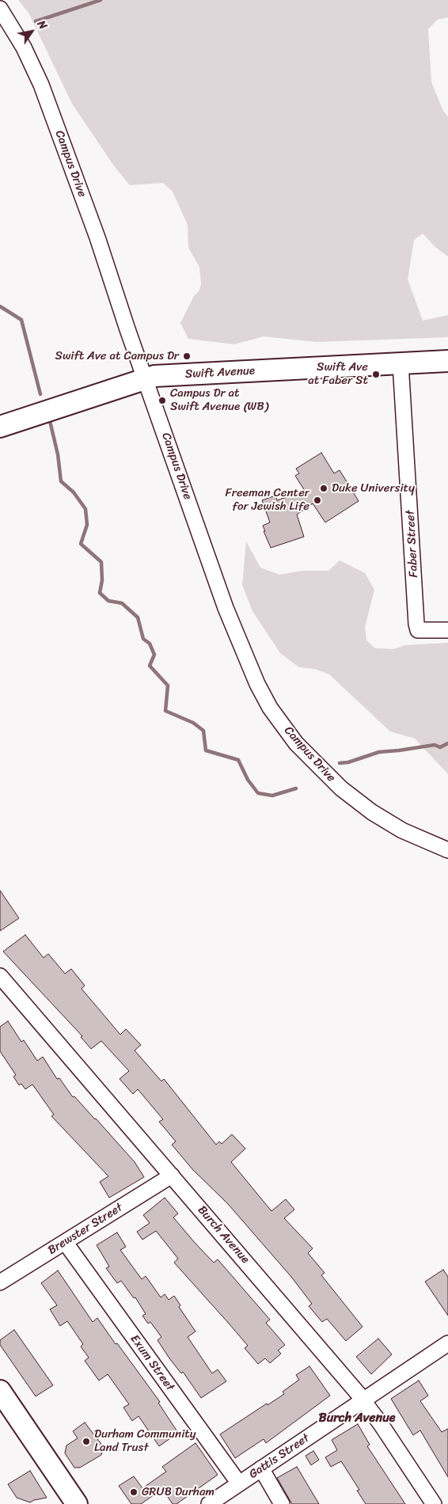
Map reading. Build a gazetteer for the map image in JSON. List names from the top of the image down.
{
  "streets": {
    "street": [
      "Campus Drive",
      "Swift Avenue",
      "Faber Street",
      "Brewster Street",
      "Burch Avenue",
      "Exum Street",
      "Gattis Street"
    ]
  },
  "crossings": [
    ["Campus Drive", "Swift Avenue"],
    ["Swift Avenue", "Faber Street"],
    ["Brewster Street", "Burch Avenue"],
    ["Brewster Street", "Exum Street"],
    ["Burch Avenue", "Gattis Street"],
    ["Exum Street", "Gattis Street"]
  ],
  "districts": ["Burch Avenue"],
  "places": [
    "Swift Ave at Campus Dr",
    "Swift Ave at Faber St",
    "Campus Dr at Swift Avenue (WB)",
    "Duke University",
    "Freeman Center for Jewish Life",
    "Durham Community Land Trust",
    "GRUB Durham"
  ],
  "north": "top right"
}
